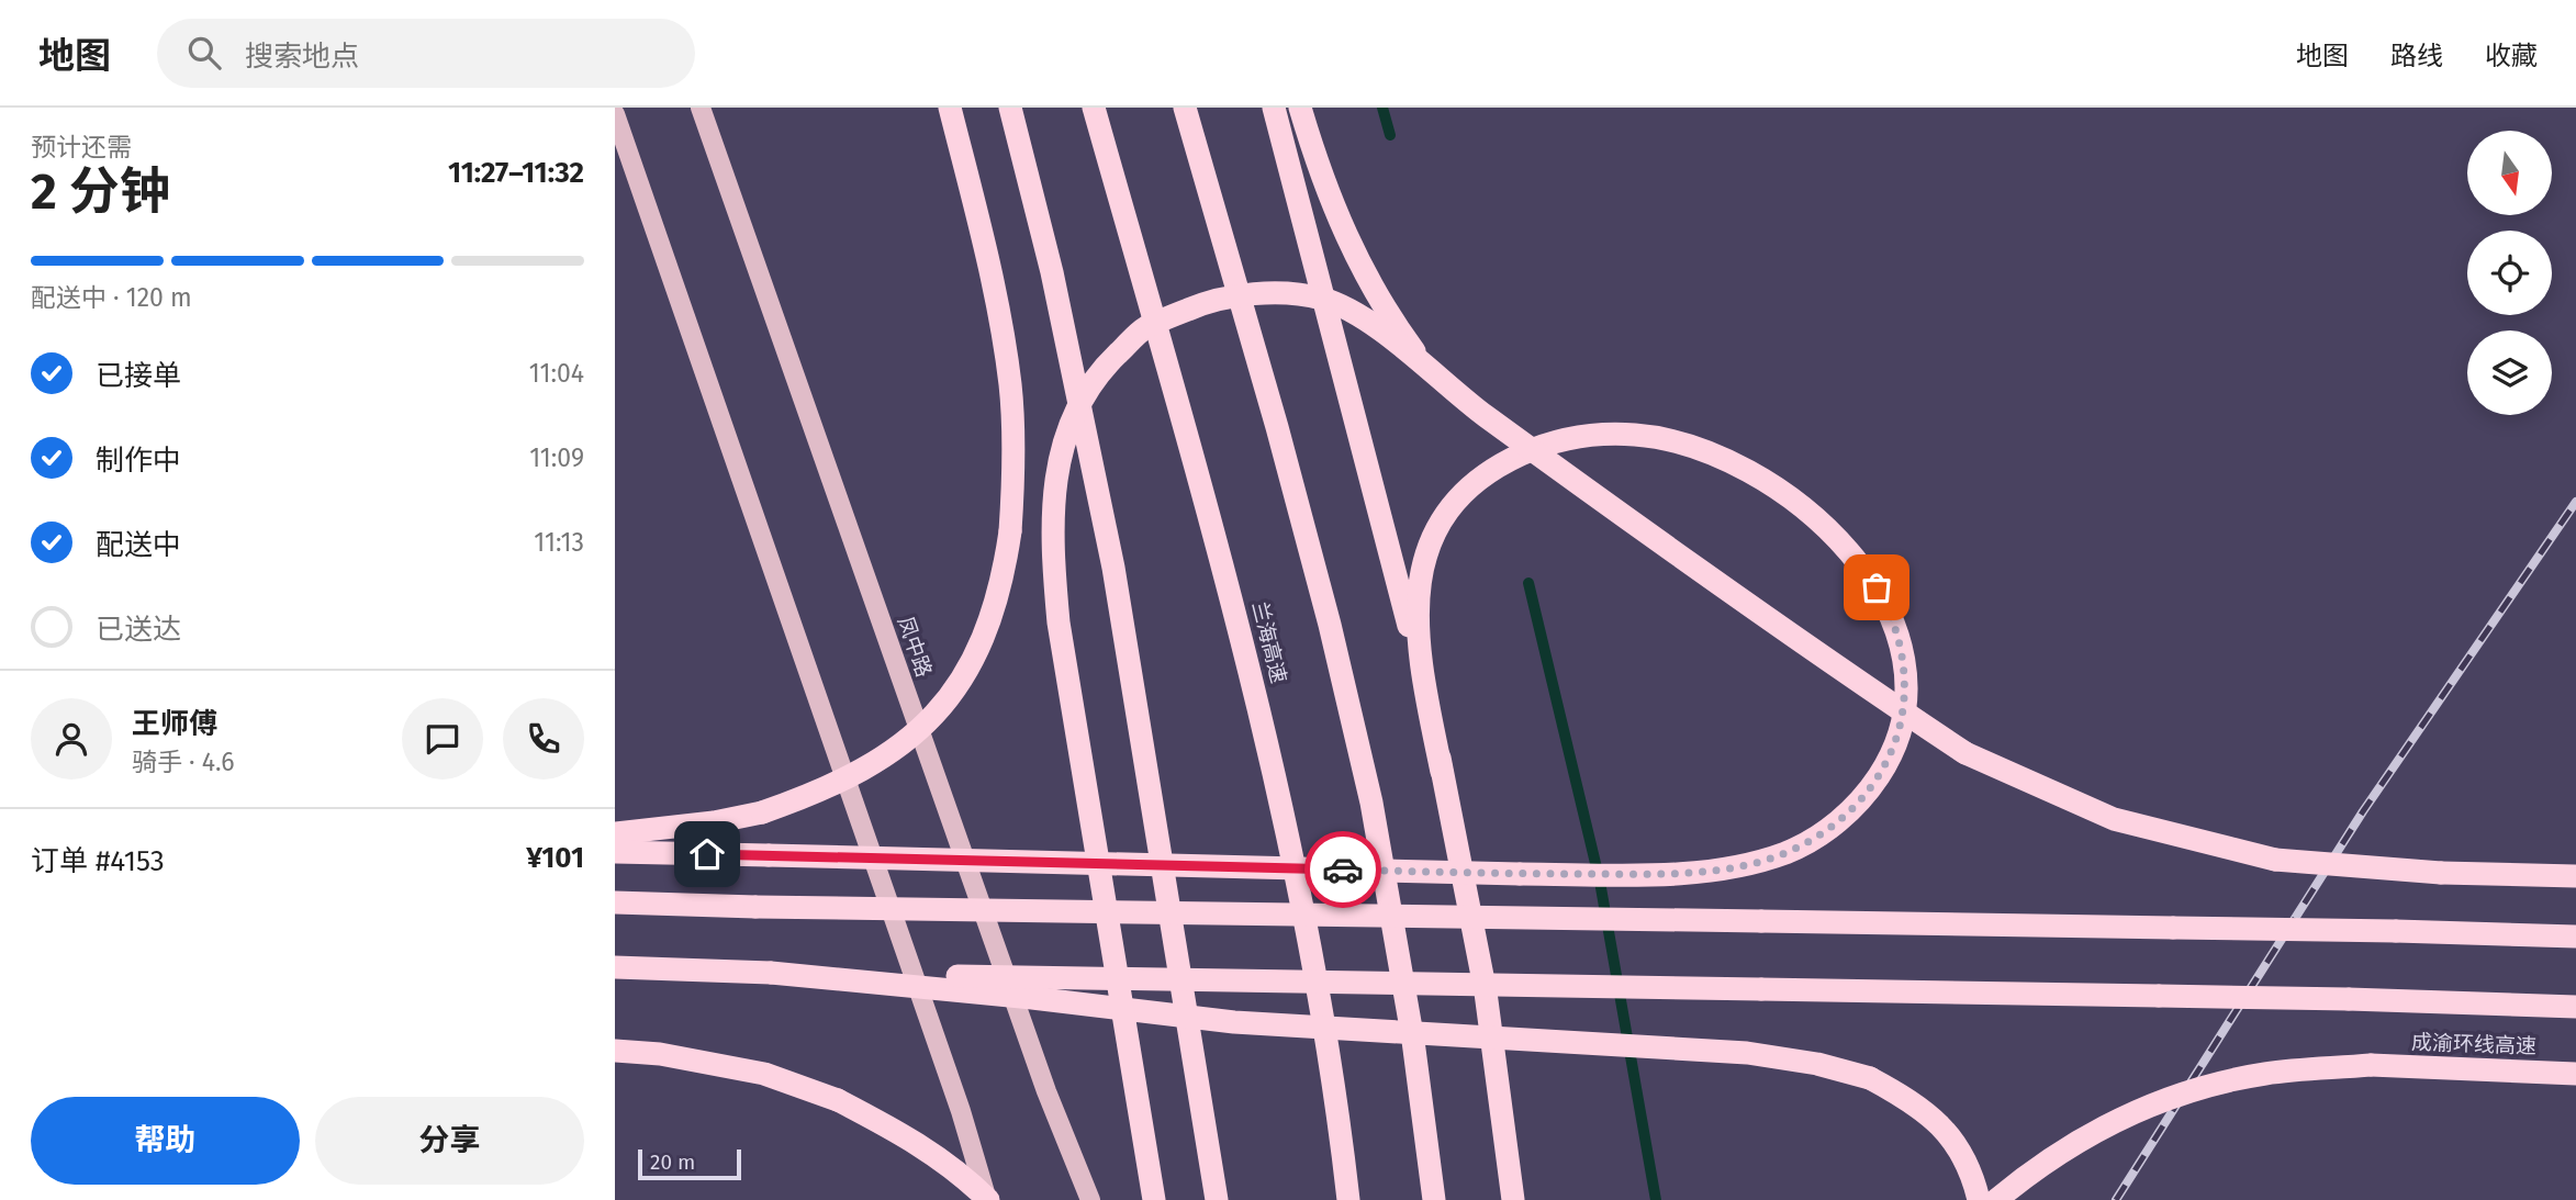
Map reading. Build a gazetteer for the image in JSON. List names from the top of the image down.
{
  "streets": {
    "highway": ["兰海高速", "成渝环线高速"],
    "main road": ["凤中路"]
  },
  "scale_bar": "20 m",
  "north": "bottom",
  "page": {
    "header": "地图",
    "search": "搜索地点",
    "nav": ["地图", "路线", "收藏"],
    "heading": ["2 分钟", "预计还需", "11:27–11:32"],
    "panel": [
      "王师傅",
      "骑手 · 4.6",
      "订单 #4153",
      "¥101"
    ],
    "bar": "配送中 · 120 m",
    "list": [
      ["已接单", "11:04"],
      ["制作中", "11:09"],
      ["配送中", "11:13"],
      "已送达"
    ],
    "buttons": ["帮助", "分享"],
    "scale": "20 m"
  }
}
